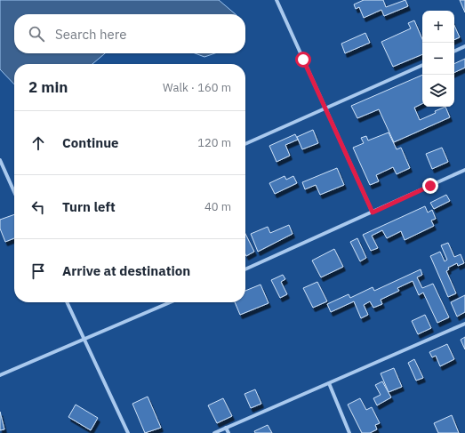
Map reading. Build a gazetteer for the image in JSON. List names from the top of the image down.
{
  "page": {
    "map_buttons": ["+", "−"],
    "search": "Search here",
    "heading": ["2 min", "Walk · 160 m"],
    "list": [
      ["Continue", "120 m"],
      ["Turn left", "40 m"],
      "Arrive at destination"
    ]
  }
}
